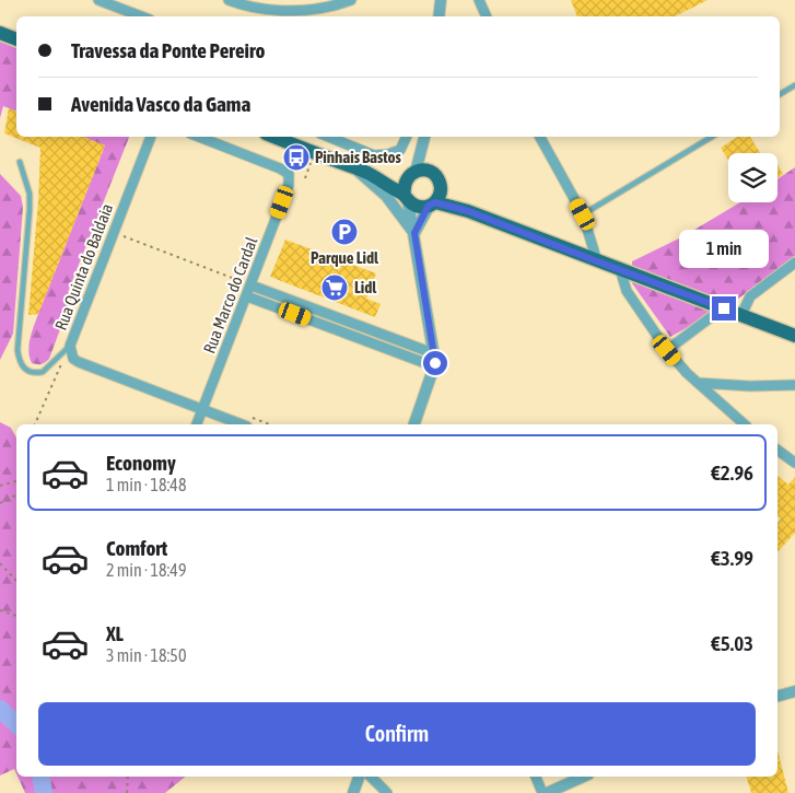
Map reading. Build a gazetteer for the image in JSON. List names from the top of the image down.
{
  "streets": {
    "street": ["Rua Quinta do Baldaia", "Rua Marco do Cardal"]
  },
  "crossings": [
    ["Rua Quinta do Baldaia", "Rua Marco do Cardal"]
  ],
  "places": {
    "bus stop": ["Pinhais Bastos"],
    "parking": ["Parque Lidl"],
    "supermarket": ["Lidl"]
  },
  "page": {
    "banner": ["Travessa da Ponte Pereiro", "Avenida Vasco da Gama"],
    "bubble": "1 min",
    "list": [
      {
        "name": "Economy",
        "note": "1 min · 18:48",
        "value": "€2.96"
      },
      {
        "name": "Comfort",
        "note": "2 min · 18:49",
        "value": "€3.99"
      },
      {
        "name": "XL",
        "note": "3 min · 18:50",
        "value": "€5.03"
      }
    ],
    "buttons": "Confirm"
  }
}
